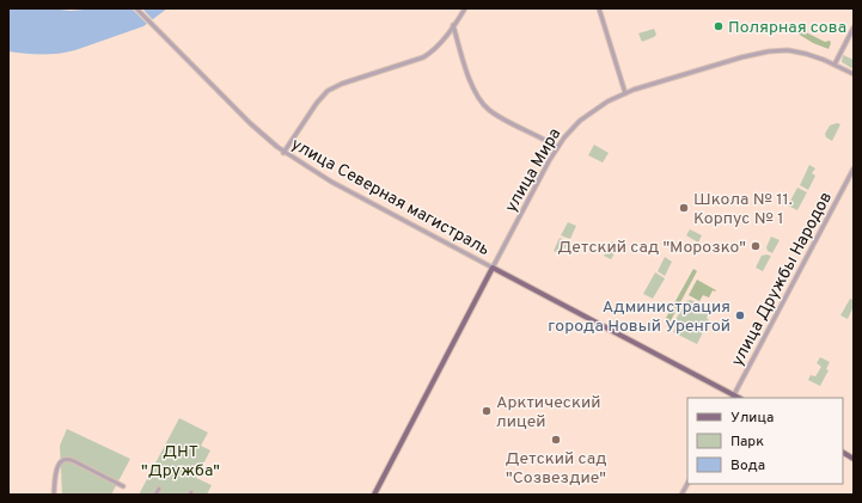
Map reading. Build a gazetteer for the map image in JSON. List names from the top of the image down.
{
  "streets": {
    "main road": ["улица Мира"],
    "street": ["улица Северная магистраль", "улица Дружбы Народов"]
  },
  "crossings": [
    ["улица Мира", "улица Северная магистраль"]
  ],
  "parks": ["ДНТ \"Дружба\""],
  "places": [
    "Полярная сова",
    "Школа № 11. Корпус № 1",
    "Детский сад \"Морозко\"",
    "Администрация города Новый Уренгой",
    "Арктический лицей",
    "Детский сад \"Созвездие\""
  ],
  "legend": ["Улица", "Парк", "Вода"]
}
